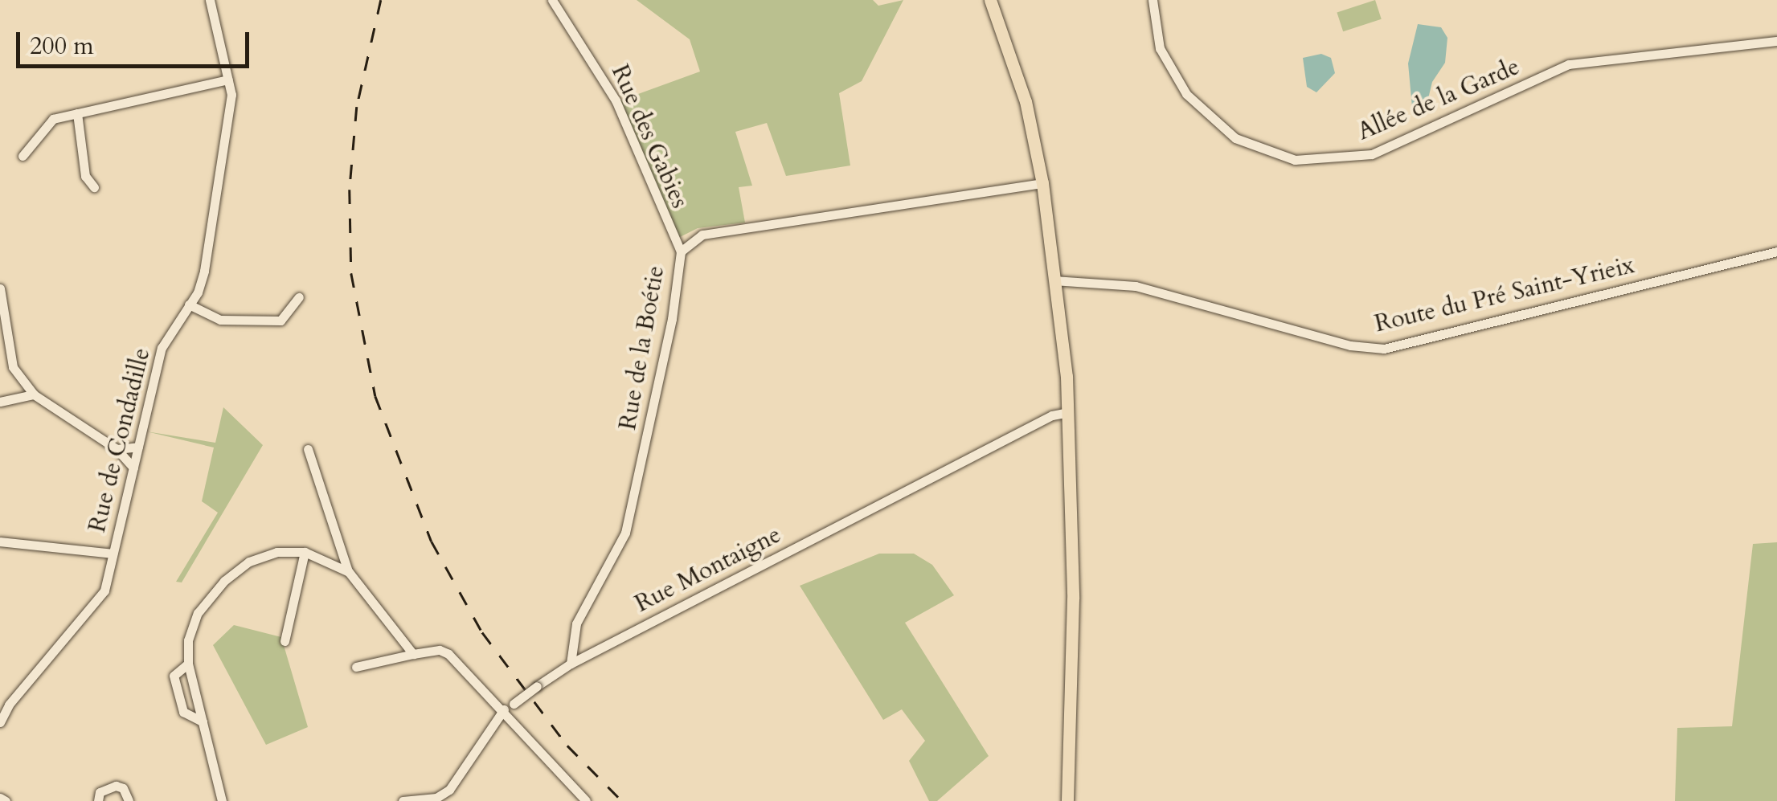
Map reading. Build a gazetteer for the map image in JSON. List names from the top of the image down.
{
  "streets": {
    "street": [
      "Allée de la Garde",
      "Rue des Gabies",
      "Route du Pré Saint-Yrieix",
      "Rue de la Boétie",
      "Rue de Condadille",
      "Rue Montaigne"
    ]
  },
  "crossings": [
    ["Rue des Gabies", "Rue de la Boétie"],
    ["Rue de la Boétie", "Rue Montaigne"]
  ],
  "scale_bar": "200 m"
}
